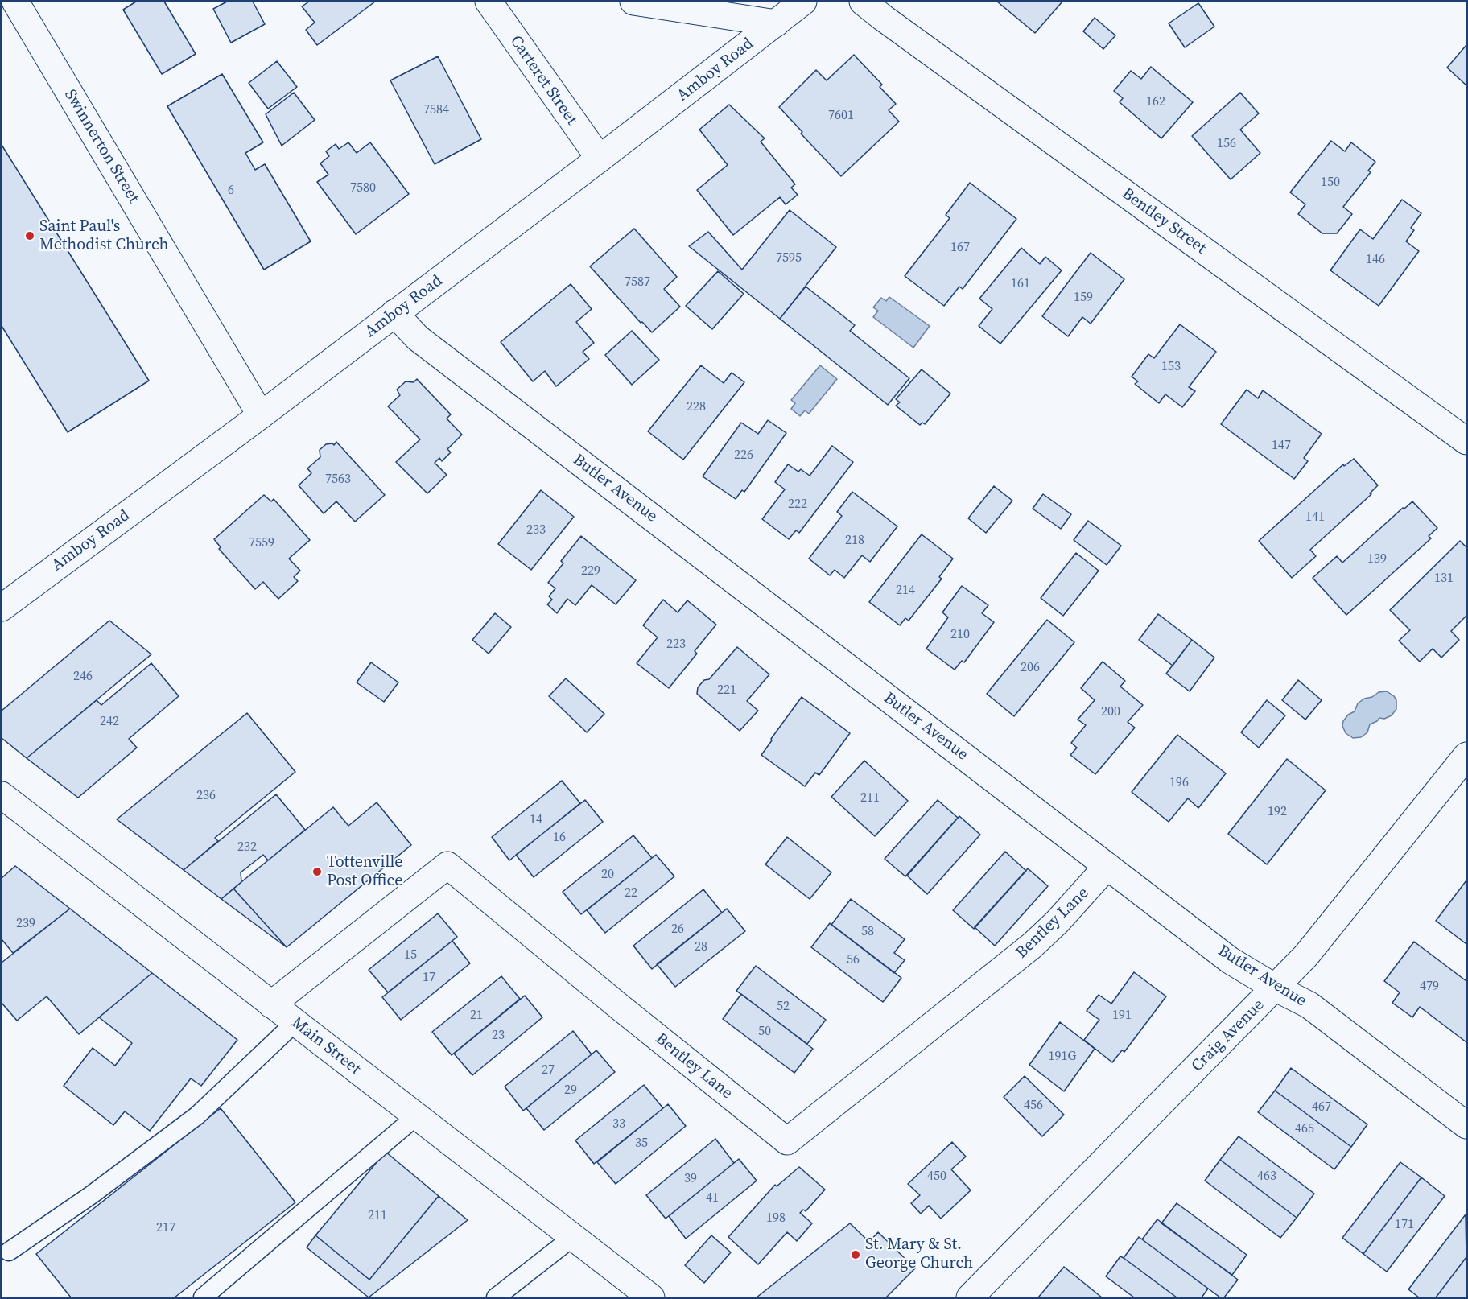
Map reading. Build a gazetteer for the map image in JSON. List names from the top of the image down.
{
  "streets": {
    "street": [
      "Amboy Road",
      "Carteret Street",
      "Swinnerton Street",
      "Bentley Street",
      "Butler Avenue",
      "Bentley Lane",
      "Craig Avenue",
      "Main Street"
    ]
  },
  "crossings": [
    ["Amboy Road", "Carteret Street"],
    ["Amboy Road", "Swinnerton Street"],
    ["Amboy Road", "Butler Avenue"],
    ["Butler Avenue", "Bentley Lane"],
    ["Butler Avenue", "Craig Avenue"],
    ["Bentley Lane", "Main Street"]
  ],
  "places": ["Saint Paul's Methodist Church", "Tottenville Post Office", "St. Mary & St. George Church"],
  "house_numbers": [
    "162",
    "7584",
    "7601",
    "156",
    "150",
    "7580",
    "6",
    "167",
    "7595",
    "146",
    "7587",
    "161",
    "159",
    "153",
    "228",
    "147",
    "226",
    "7563",
    "222",
    "141",
    "233",
    "218",
    "7559",
    "139",
    "229",
    "131",
    "214",
    "210",
    "223",
    "206",
    "246",
    "221",
    "200",
    "242",
    "196",
    "236",
    "211",
    "192",
    "14",
    "16",
    "232",
    "20",
    "22",
    "239",
    "26",
    "58",
    "28",
    "15",
    "56",
    "17",
    "479",
    "52",
    "21",
    "191",
    "50",
    "23",
    "191G",
    "27",
    "29",
    "456",
    "467",
    "33",
    "465",
    "35",
    "450",
    "463",
    "39",
    "41",
    "211",
    "198",
    "171",
    "217"
  ]
}
